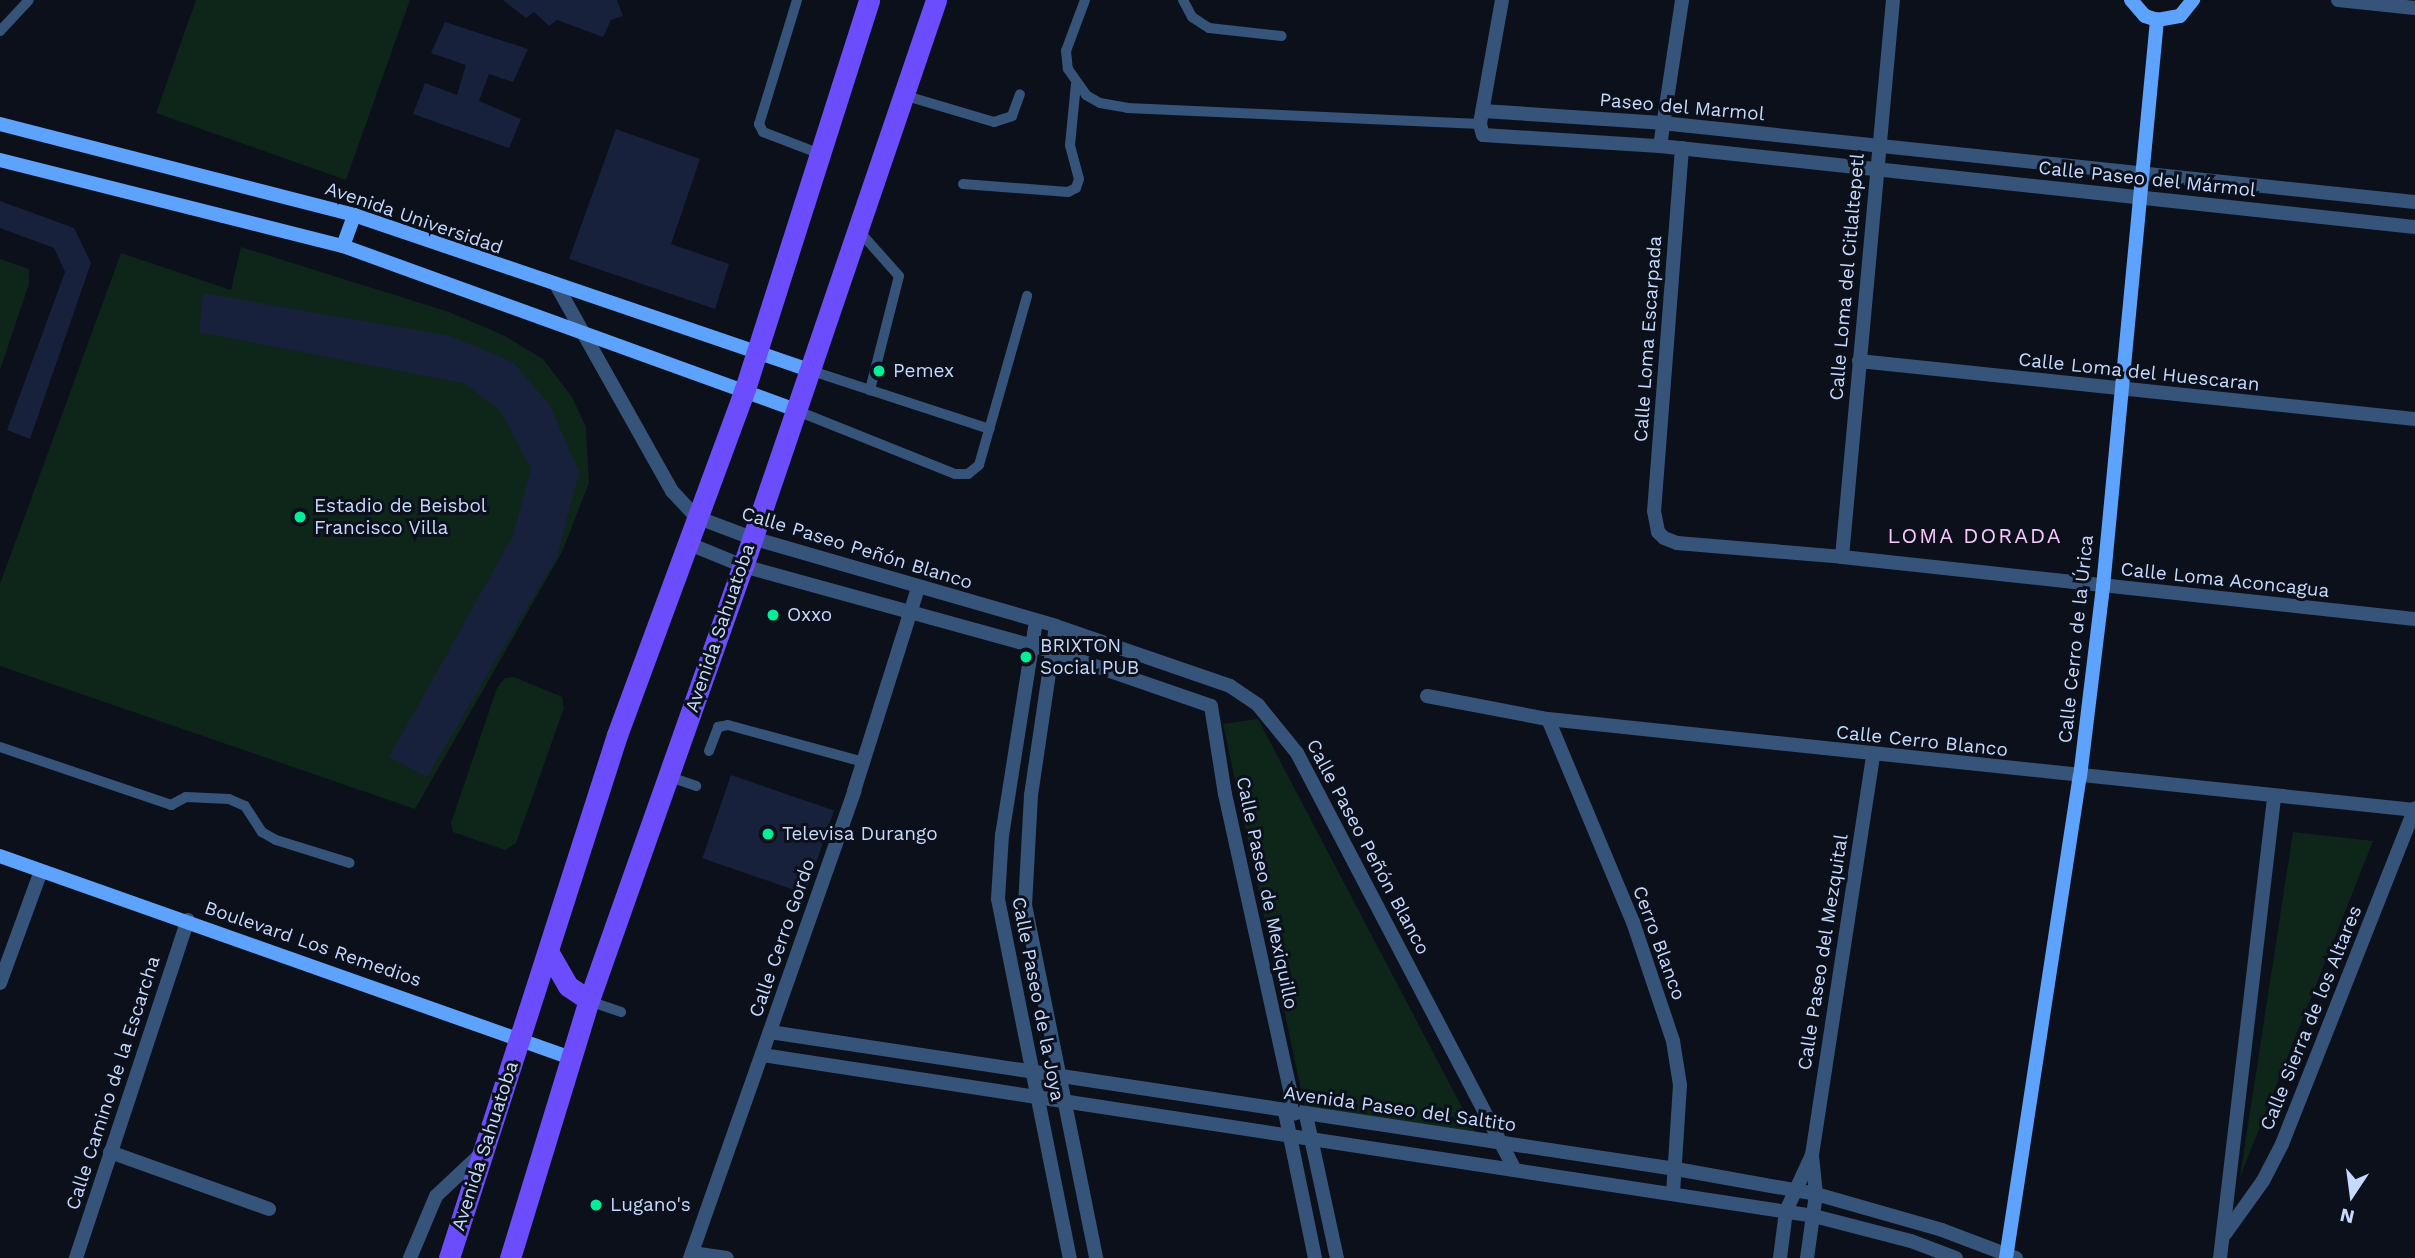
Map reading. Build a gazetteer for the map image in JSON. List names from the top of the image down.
{
  "streets": {
    "main road": ["Avenida Sahuatoba"],
    "street": [
      "Paseo del Marmol",
      "Calle Paseo del Mármol",
      "Avenida Universidad",
      "Calle Loma del Citlaltepetl",
      "Calle Loma Escarpada",
      "Calle Loma del Huescaran",
      "Calle Paseo Peñón Blanco",
      "Calle Loma Aconcagua",
      "Calle Cerro de la Úrica",
      "Calle Cerro Blanco",
      "Calle Paseo de Mexiquillo",
      "Calle Cerro Gordo",
      "Cerro Blanco",
      "Boulevard Los Remedios",
      "Calle Paseo del Mezquital",
      "Calle Paseo de la Joya",
      "Calle Sierra de los Altares",
      "Calle Camino de la Escarcha",
      "Avenida Paseo del Saltito"
    ]
  },
  "crossings": [
    ["Paseo del Marmol", "Calle Paseo del Mármol"],
    ["Paseo del Marmol", "Calle Loma del Citlaltepetl"],
    ["Calle Paseo del Mármol", "Calle Loma del Citlaltepetl"],
    ["Calle Paseo del Mármol", "Calle Cerro de la Úrica"],
    ["Avenida Universidad", "Avenida Sahuatoba"],
    ["Calle Loma del Citlaltepetl", "Calle Loma del Huescaran"],
    ["Calle Loma del Citlaltepetl", "Calle Loma Aconcagua"],
    ["Calle Loma Escarpada", "Calle Loma Aconcagua"],
    ["Calle Loma del Huescaran", "Calle Cerro de la Úrica"],
    ["Calle Paseo Peñón Blanco", "Avenida Sahuatoba"],
    ["Calle Paseo Peñón Blanco", "Calle Cerro Gordo"],
    ["Calle Paseo Peñón Blanco", "Calle Paseo de la Joya"],
    ["Calle Paseo Peñón Blanco", "Avenida Paseo del Saltito"],
    ["Calle Loma Aconcagua", "Calle Cerro de la Úrica"],
    ["Avenida Sahuatoba", "Boulevard Los Remedios"],
    ["Calle Cerro de la Úrica", "Calle Cerro Blanco"],
    ["Calle Cerro de la Úrica", "Avenida Paseo del Saltito"],
    ["Calle Cerro Blanco", "Cerro Blanco"],
    ["Calle Cerro Blanco", "Calle Paseo del Mezquital"],
    ["Calle Cerro Blanco", "Calle Sierra de los Altares"],
    ["Calle Paseo de Mexiquillo", "Avenida Paseo del Saltito"],
    ["Calle Cerro Gordo", "Avenida Paseo del Saltito"],
    ["Cerro Blanco", "Avenida Paseo del Saltito"],
    ["Boulevard Los Remedios", "Calle Camino de la Escarcha"],
    ["Calle Paseo del Mezquital", "Avenida Paseo del Saltito"],
    ["Calle Paseo de la Joya", "Avenida Paseo del Saltito"]
  ],
  "districts": ["LOMA DORADA"],
  "places": [
    "Pemex",
    "Estadio de Beisbol Francisco Villa",
    "Oxxo",
    "BRIXTON Social PUB",
    "Televisa Durango",
    "Lugano's"
  ],
  "north": "bottom"
}
